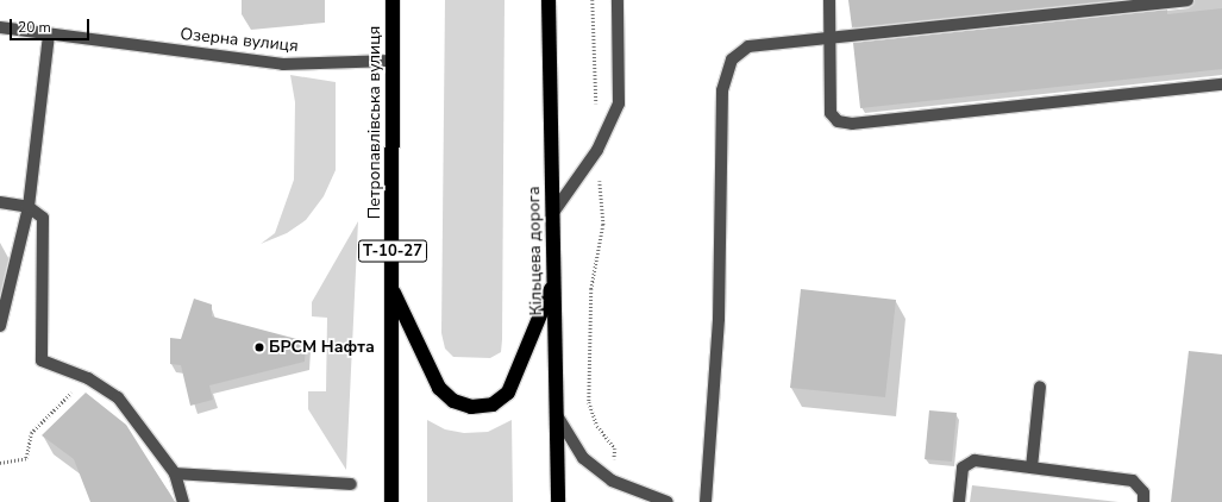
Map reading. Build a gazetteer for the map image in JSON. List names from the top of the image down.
{
  "streets": {
    "highway": ["Петропавлівська вулиця", "Т-10-27", "Кільцева дорога"],
    "street": ["Озерна вулиця"]
  },
  "crossings": [
    ["Озерна вулиця", "Петропавлівська вулиця"]
  ],
  "places": ["БРСМ Нафта"],
  "scale_bar": "20 m"
}
